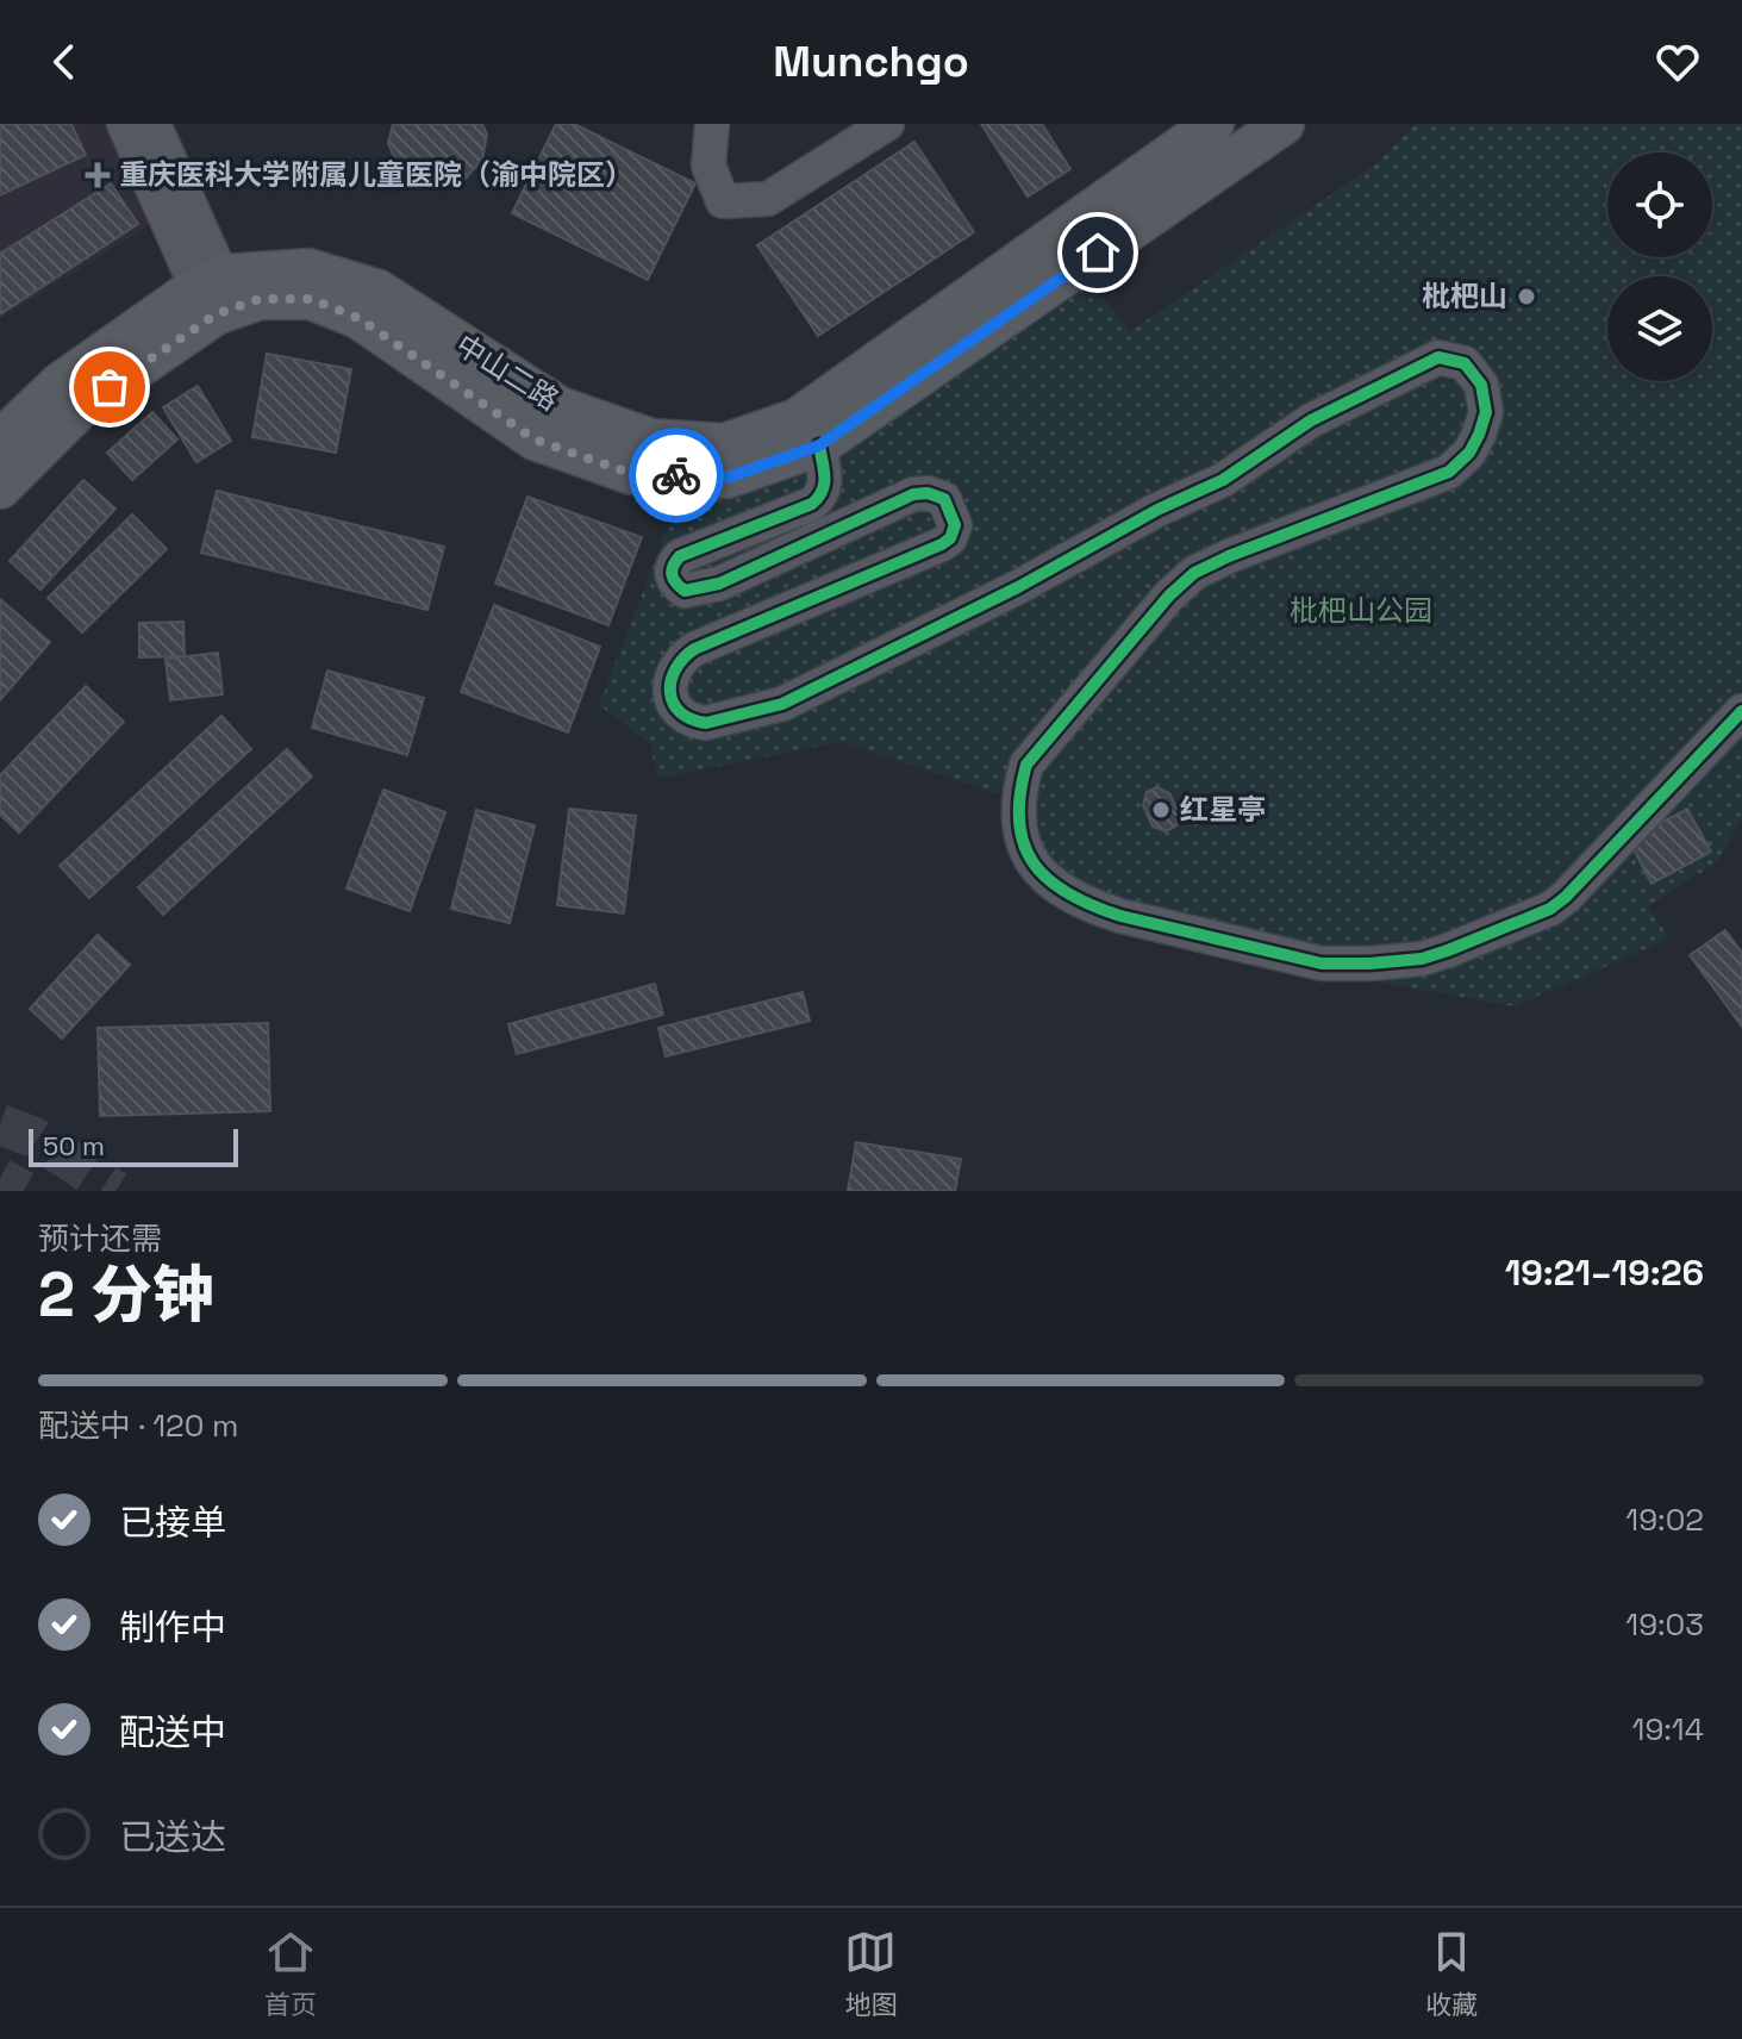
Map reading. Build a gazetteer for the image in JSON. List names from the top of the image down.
{
  "streets": {
    "main road": ["中山二路"]
  },
  "parks": ["枇杷山公园"],
  "places": {
    "health": ["重庆医科大学附属儿童医院（渝中院区）"],
    "other": ["枇杷山", "红星亭"]
  },
  "scale_bar": "50 m",
  "page": {
    "header": "Munchgo",
    "scale": "50 m",
    "heading": ["2 分钟", "预计还需", "19:21–19:26"],
    "bar": "配送中 · 120 m",
    "list": [
      ["已接单", "19:02"],
      ["制作中", "19:03"],
      ["配送中", "19:14"],
      "已送达"
    ],
    "tabs": ["首页", "地图", "收藏"]
  }
}
